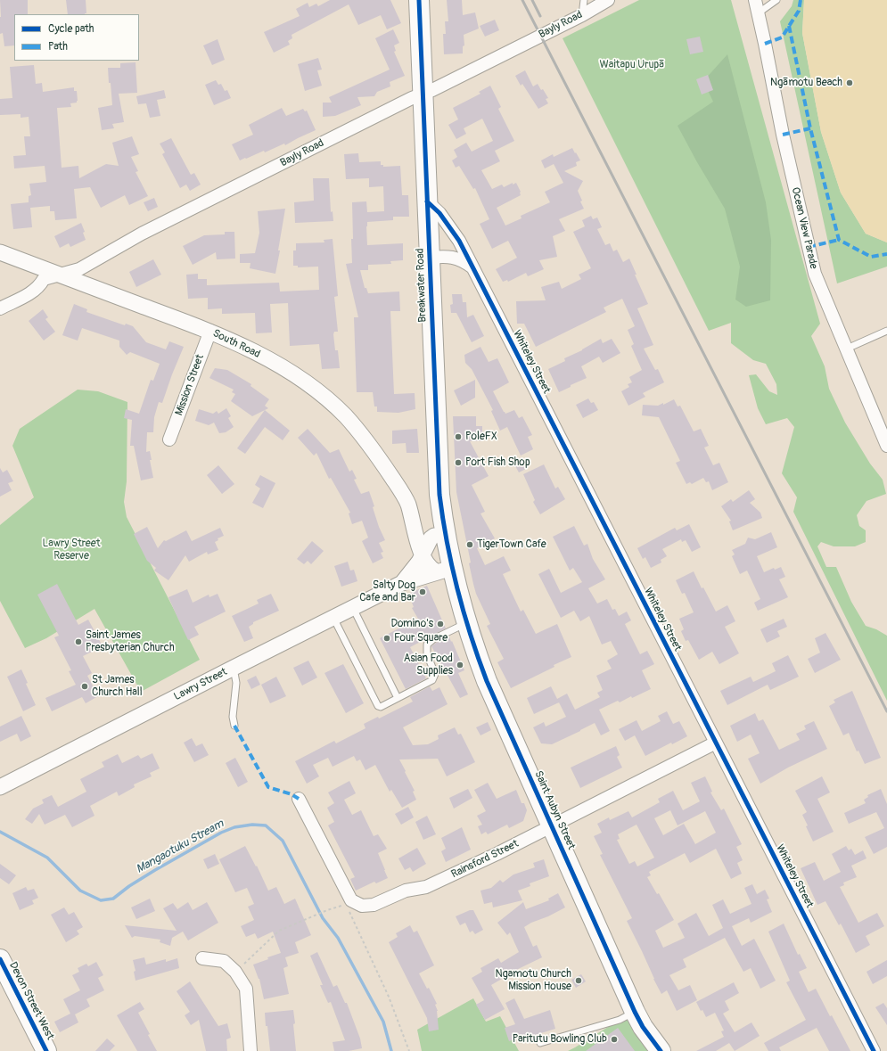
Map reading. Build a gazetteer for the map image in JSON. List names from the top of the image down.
{
  "streets": {
    "main road": ["Breakwater Road", "Saint Aubyn Street", "Devon Street West"],
    "street": [
      "Bayly Road",
      "Ocean View Parade",
      "South Road",
      "Whiteley Street",
      "Mission Street",
      "Lawry Street",
      "Rainsford Street"
    ]
  },
  "crossings": [
    ["Bayly Road", "Breakwater Road"],
    ["Bayly Road", "South Road"],
    ["Breakwater Road", "South Road"],
    ["Breakwater Road", "Whiteley Street"],
    ["Breakwater Road", "Lawry Street"],
    ["Breakwater Road", "Saint Aubyn Street"],
    ["South Road", "Mission Street"],
    ["South Road", "Lawry Street"],
    ["South Road", "Saint Aubyn Street"],
    ["Whiteley Street", "Rainsford Street"],
    ["Lawry Street", "Saint Aubyn Street"],
    ["Saint Aubyn Street", "Rainsford Street"]
  ],
  "water": ["Mangaotuku Stream"],
  "parks": ["Waitapu Urupā", "Lawry Street Reserve"],
  "places": [
    "Ngāmotu Beach",
    "PoleFX",
    "Port Fish Shop",
    "TigerTown Cafe",
    "Salty Dog Cafe and Bar",
    "Domino's",
    "Four Square",
    "Saint James Presbyterian Church",
    "Asian Food Supplies",
    "St James Church Hall",
    "Ngamotu Church Mission House",
    "Paritutu Bowling Club"
  ],
  "legend": ["Cycle path", "Path"]
}
